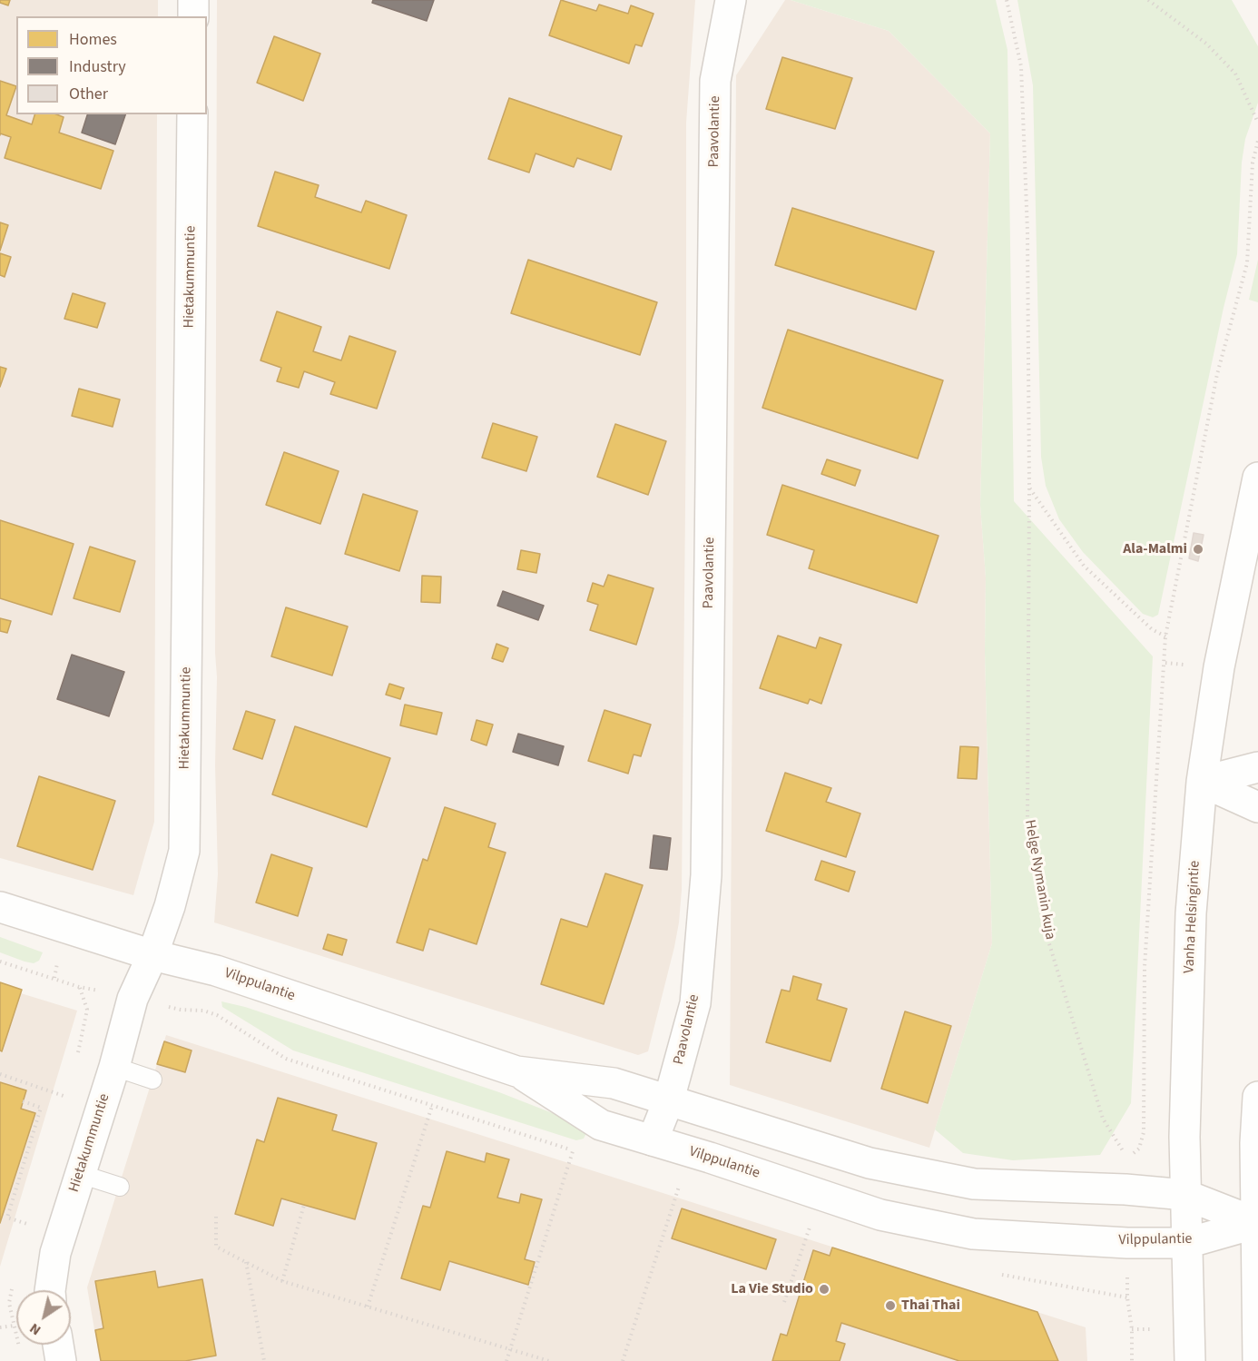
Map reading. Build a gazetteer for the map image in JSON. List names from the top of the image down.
{
  "streets": {
    "street": [
      "Paavolantie",
      "Hietakummuntie",
      "Vanha Helsingintie",
      "Vilppulantie"
    ],
    "path": ["Helge Nymanin kuja"]
  },
  "crossings": [
    ["Paavolantie", "Vilppulantie"],
    ["Hietakummuntie", "Vilppulantie"],
    ["Vanha Helsingintie", "Vilppulantie"]
  ],
  "places": ["Ala-Malmi", "La Vie Studio", "Thai Thai"],
  "legend": ["Homes", "Industry", "Other"],
  "north": "bottom left"
}
